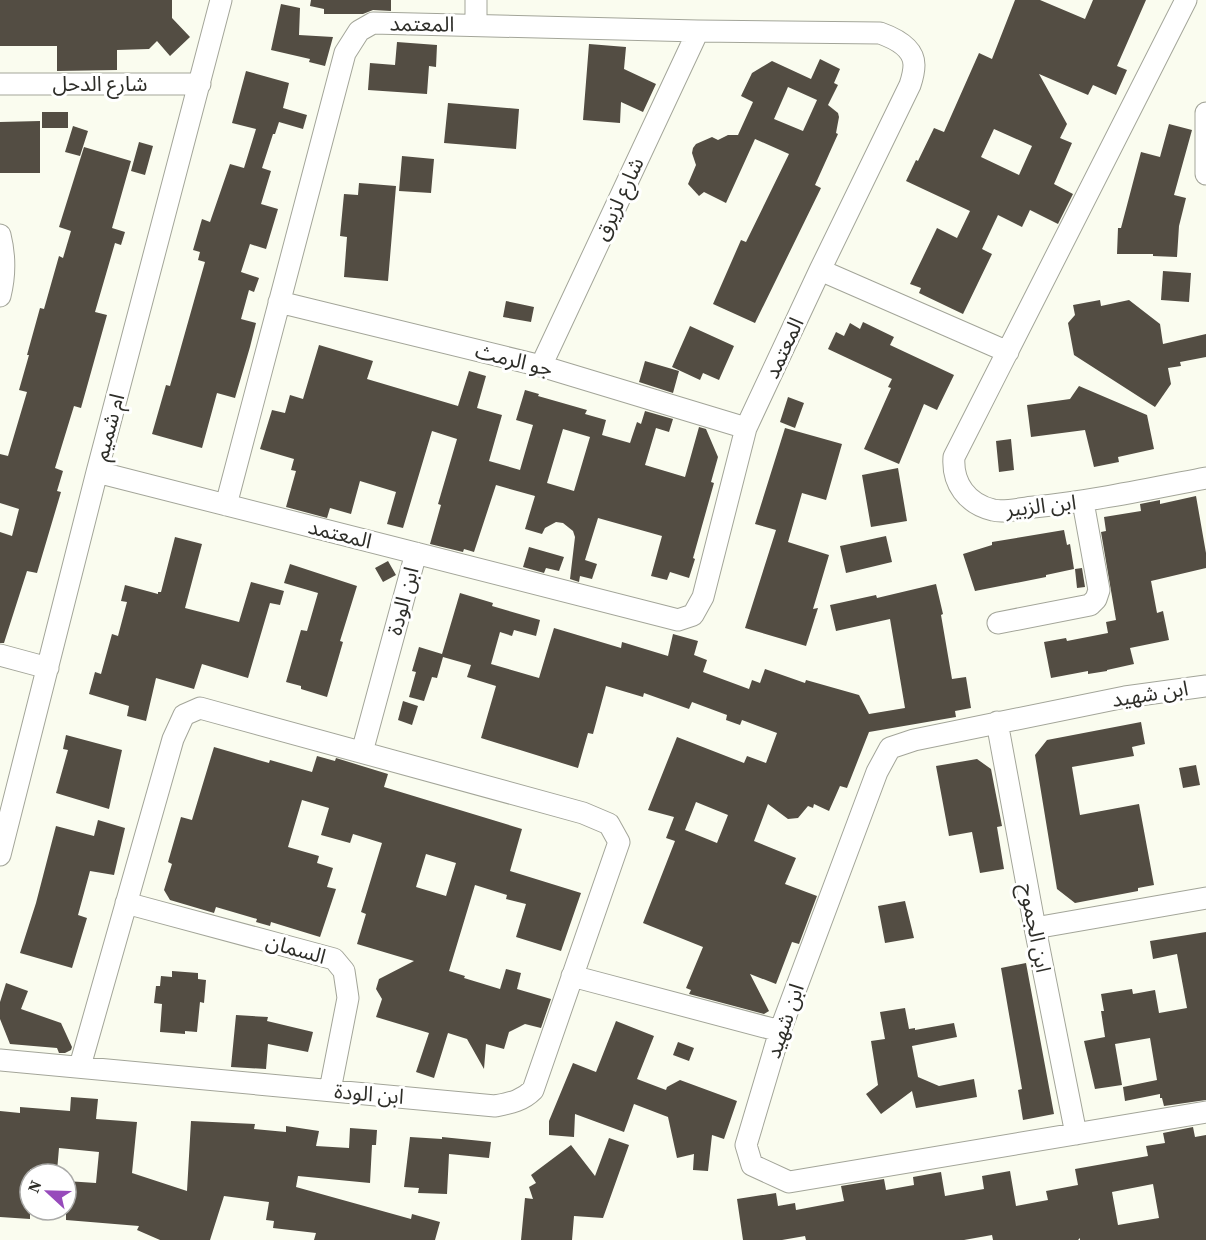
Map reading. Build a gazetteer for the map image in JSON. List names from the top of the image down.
{
  "streets": {
    "street": [
      "المعتمد",
      "شارع الدحل",
      "شارع لزيرق",
      "جو الرمث",
      "ام شميم",
      "ابن الزبير",
      "ابن الودة",
      "ابن شهيد",
      "ابن الجموح",
      "السمان"
    ]
  },
  "crossings": [
    ["المعتمد", "شارع لزيرق"],
    ["المعتمد", "جو الرمث"],
    ["المعتمد", "ام شميم"],
    ["المعتمد", "ابن الودة"],
    ["شارع الدحل", "ام شميم"],
    ["شارع لزيرق", "جو الرمث"],
    ["ابن الودة", "السمان"],
    ["ابن شهيد", "ابن الجموح"]
  ],
  "north": "left"
}
